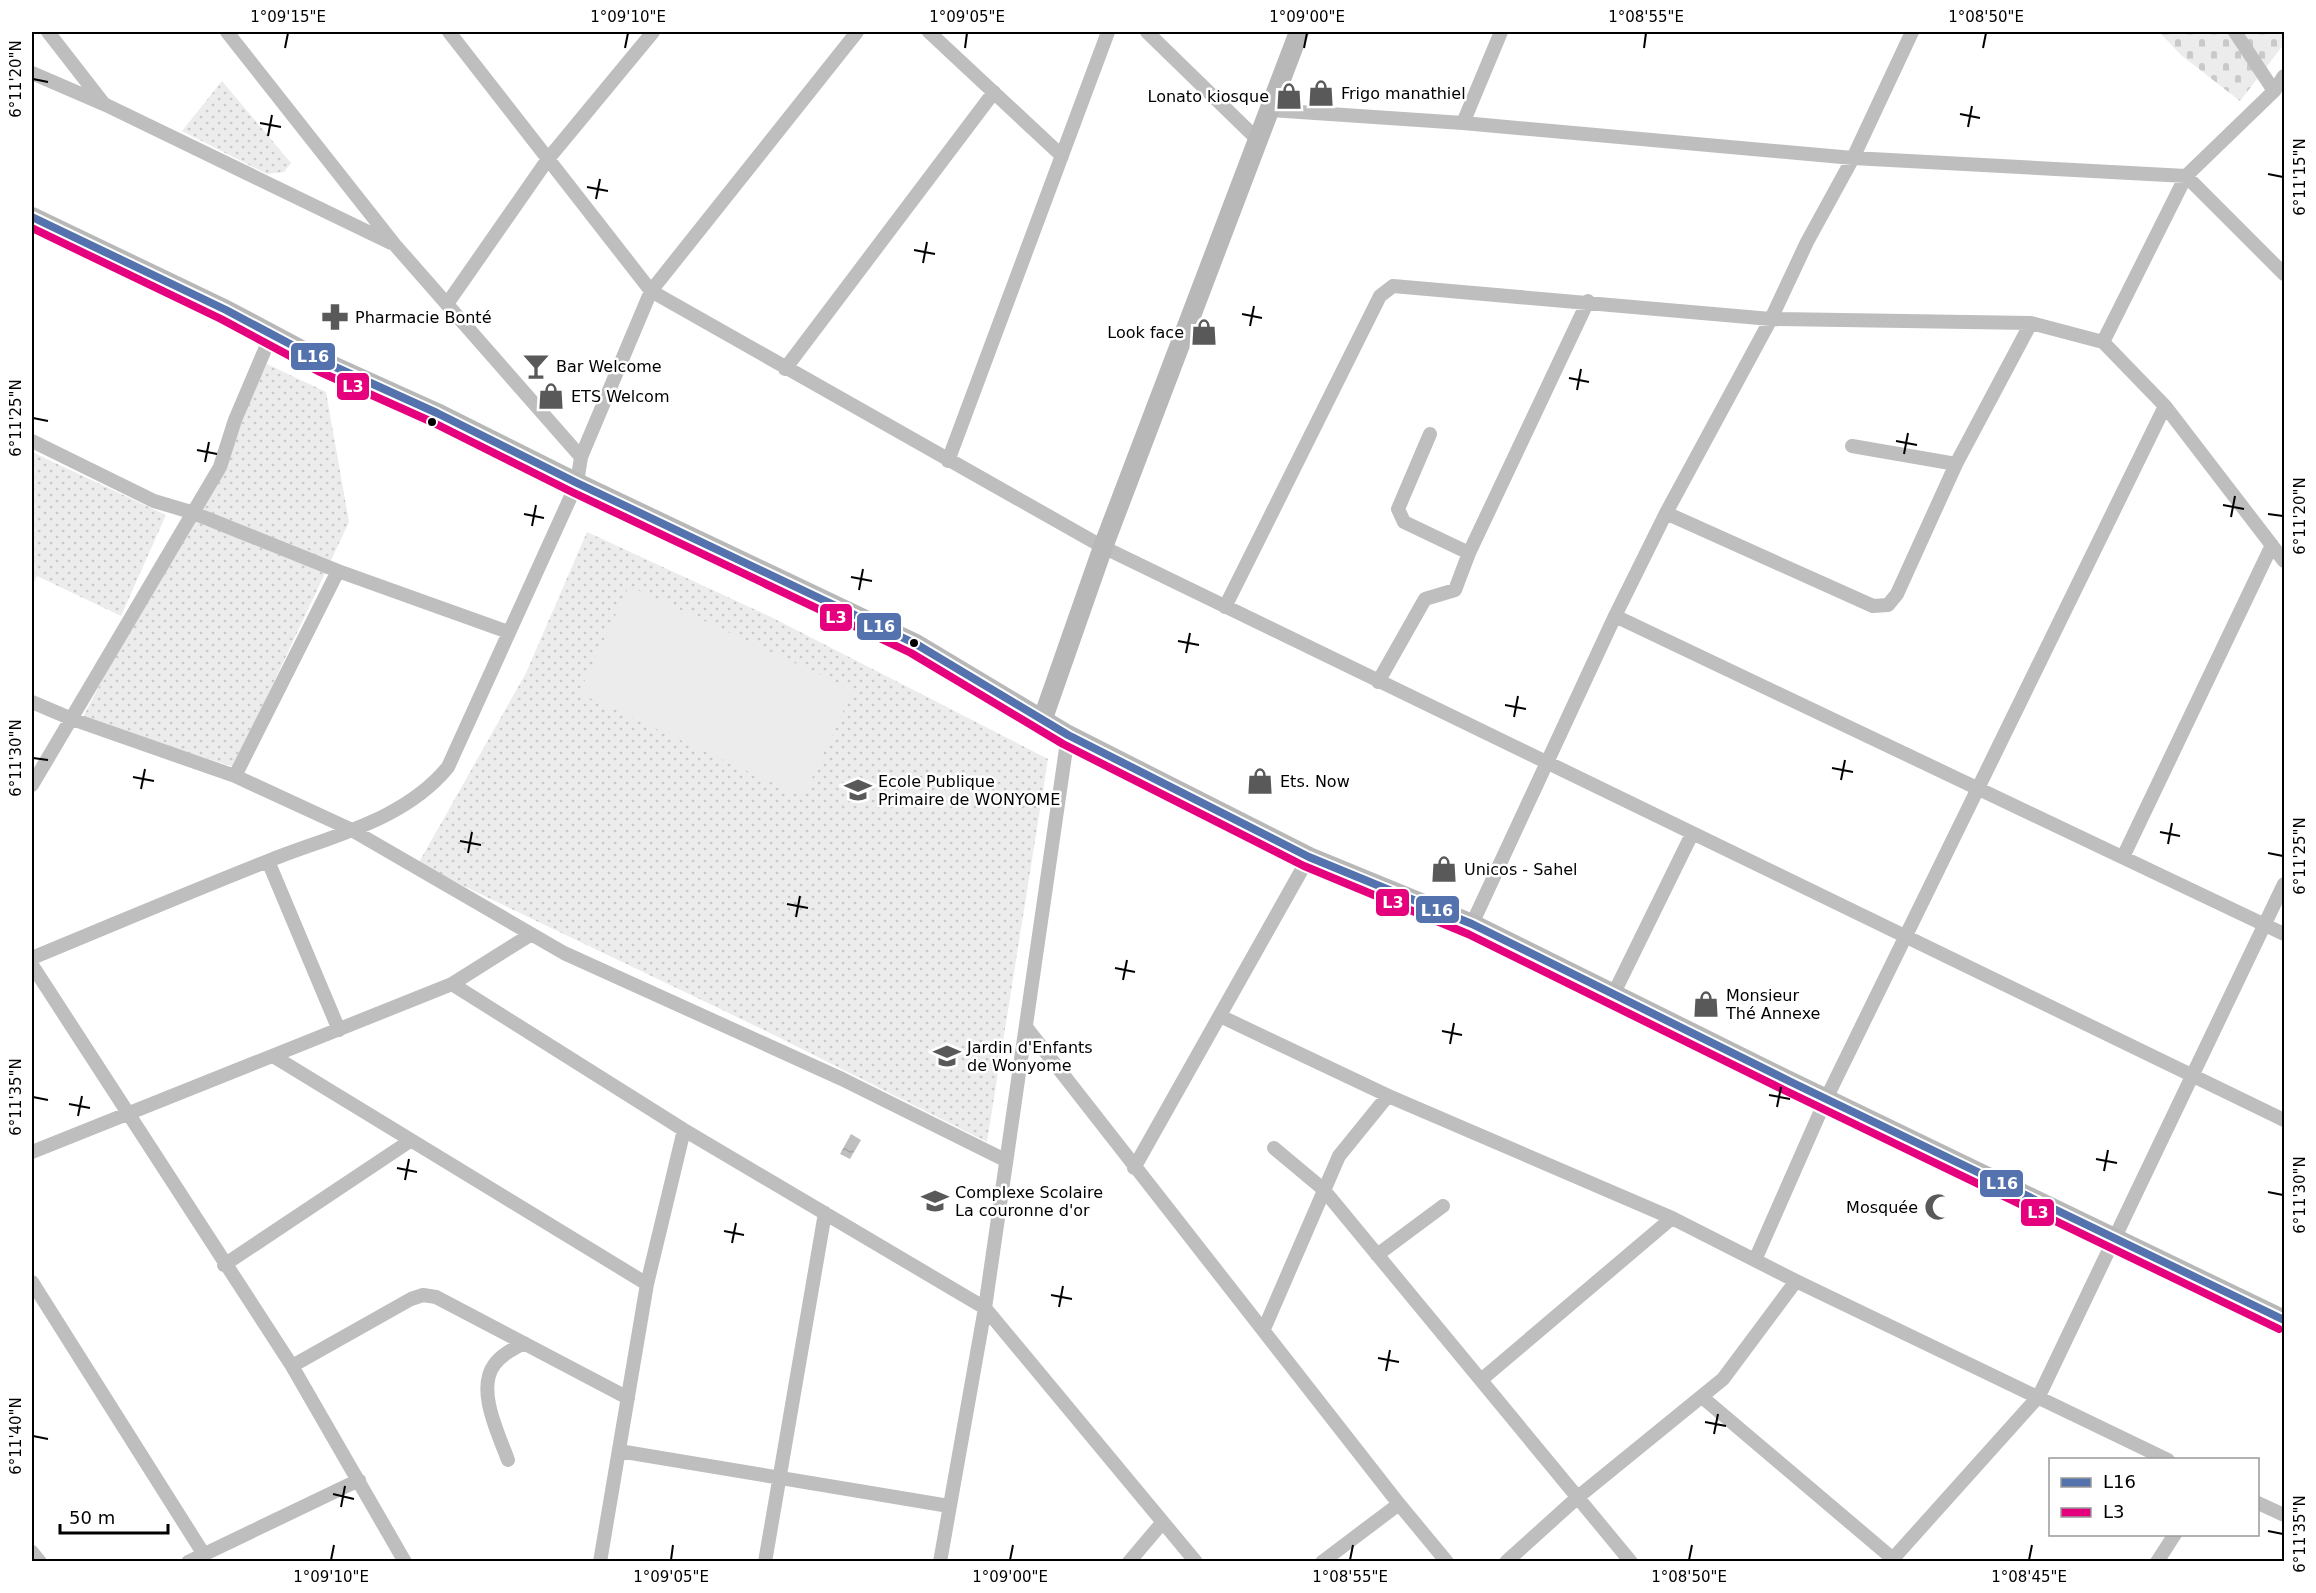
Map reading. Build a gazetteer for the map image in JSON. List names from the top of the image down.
{
  "places": {
    "shop": [
      "Frigo manathiel",
      "Lonato kiosque",
      "Look face",
      "ETS Welcom",
      "Ets. Now",
      "Unicos - Sahel",
      "Monsieur Thé Annexe"
    ],
    "pharmacy": ["Pharmacie Bonté"],
    "bar": ["Bar Welcome"],
    "school or university": ["Ecole Publique Primaire de WONYOME", "Jardin d'Enfants de Wonyome", "Complexe Scolaire La couronne d'or"],
    "mosque": ["Mosquée"]
  },
  "lines": ["transit line L16", "transit line L3"],
  "legend": ["L16", "L3"],
  "scale_bar": "50 m",
  "coordinates": [
    "1°09'15\"E",
    "1°09'10\"E",
    "1°09'05\"E",
    "1°09'00\"E",
    "1°08'55\"E",
    "1°08'50\"E",
    "6°11'20\"N",
    "6°11'15\"N",
    "6°11'25\"N",
    "6°11'30\"N",
    "6°11'35\"N",
    "6°11'40\"N",
    "1°08'45\"E"
  ]
}
